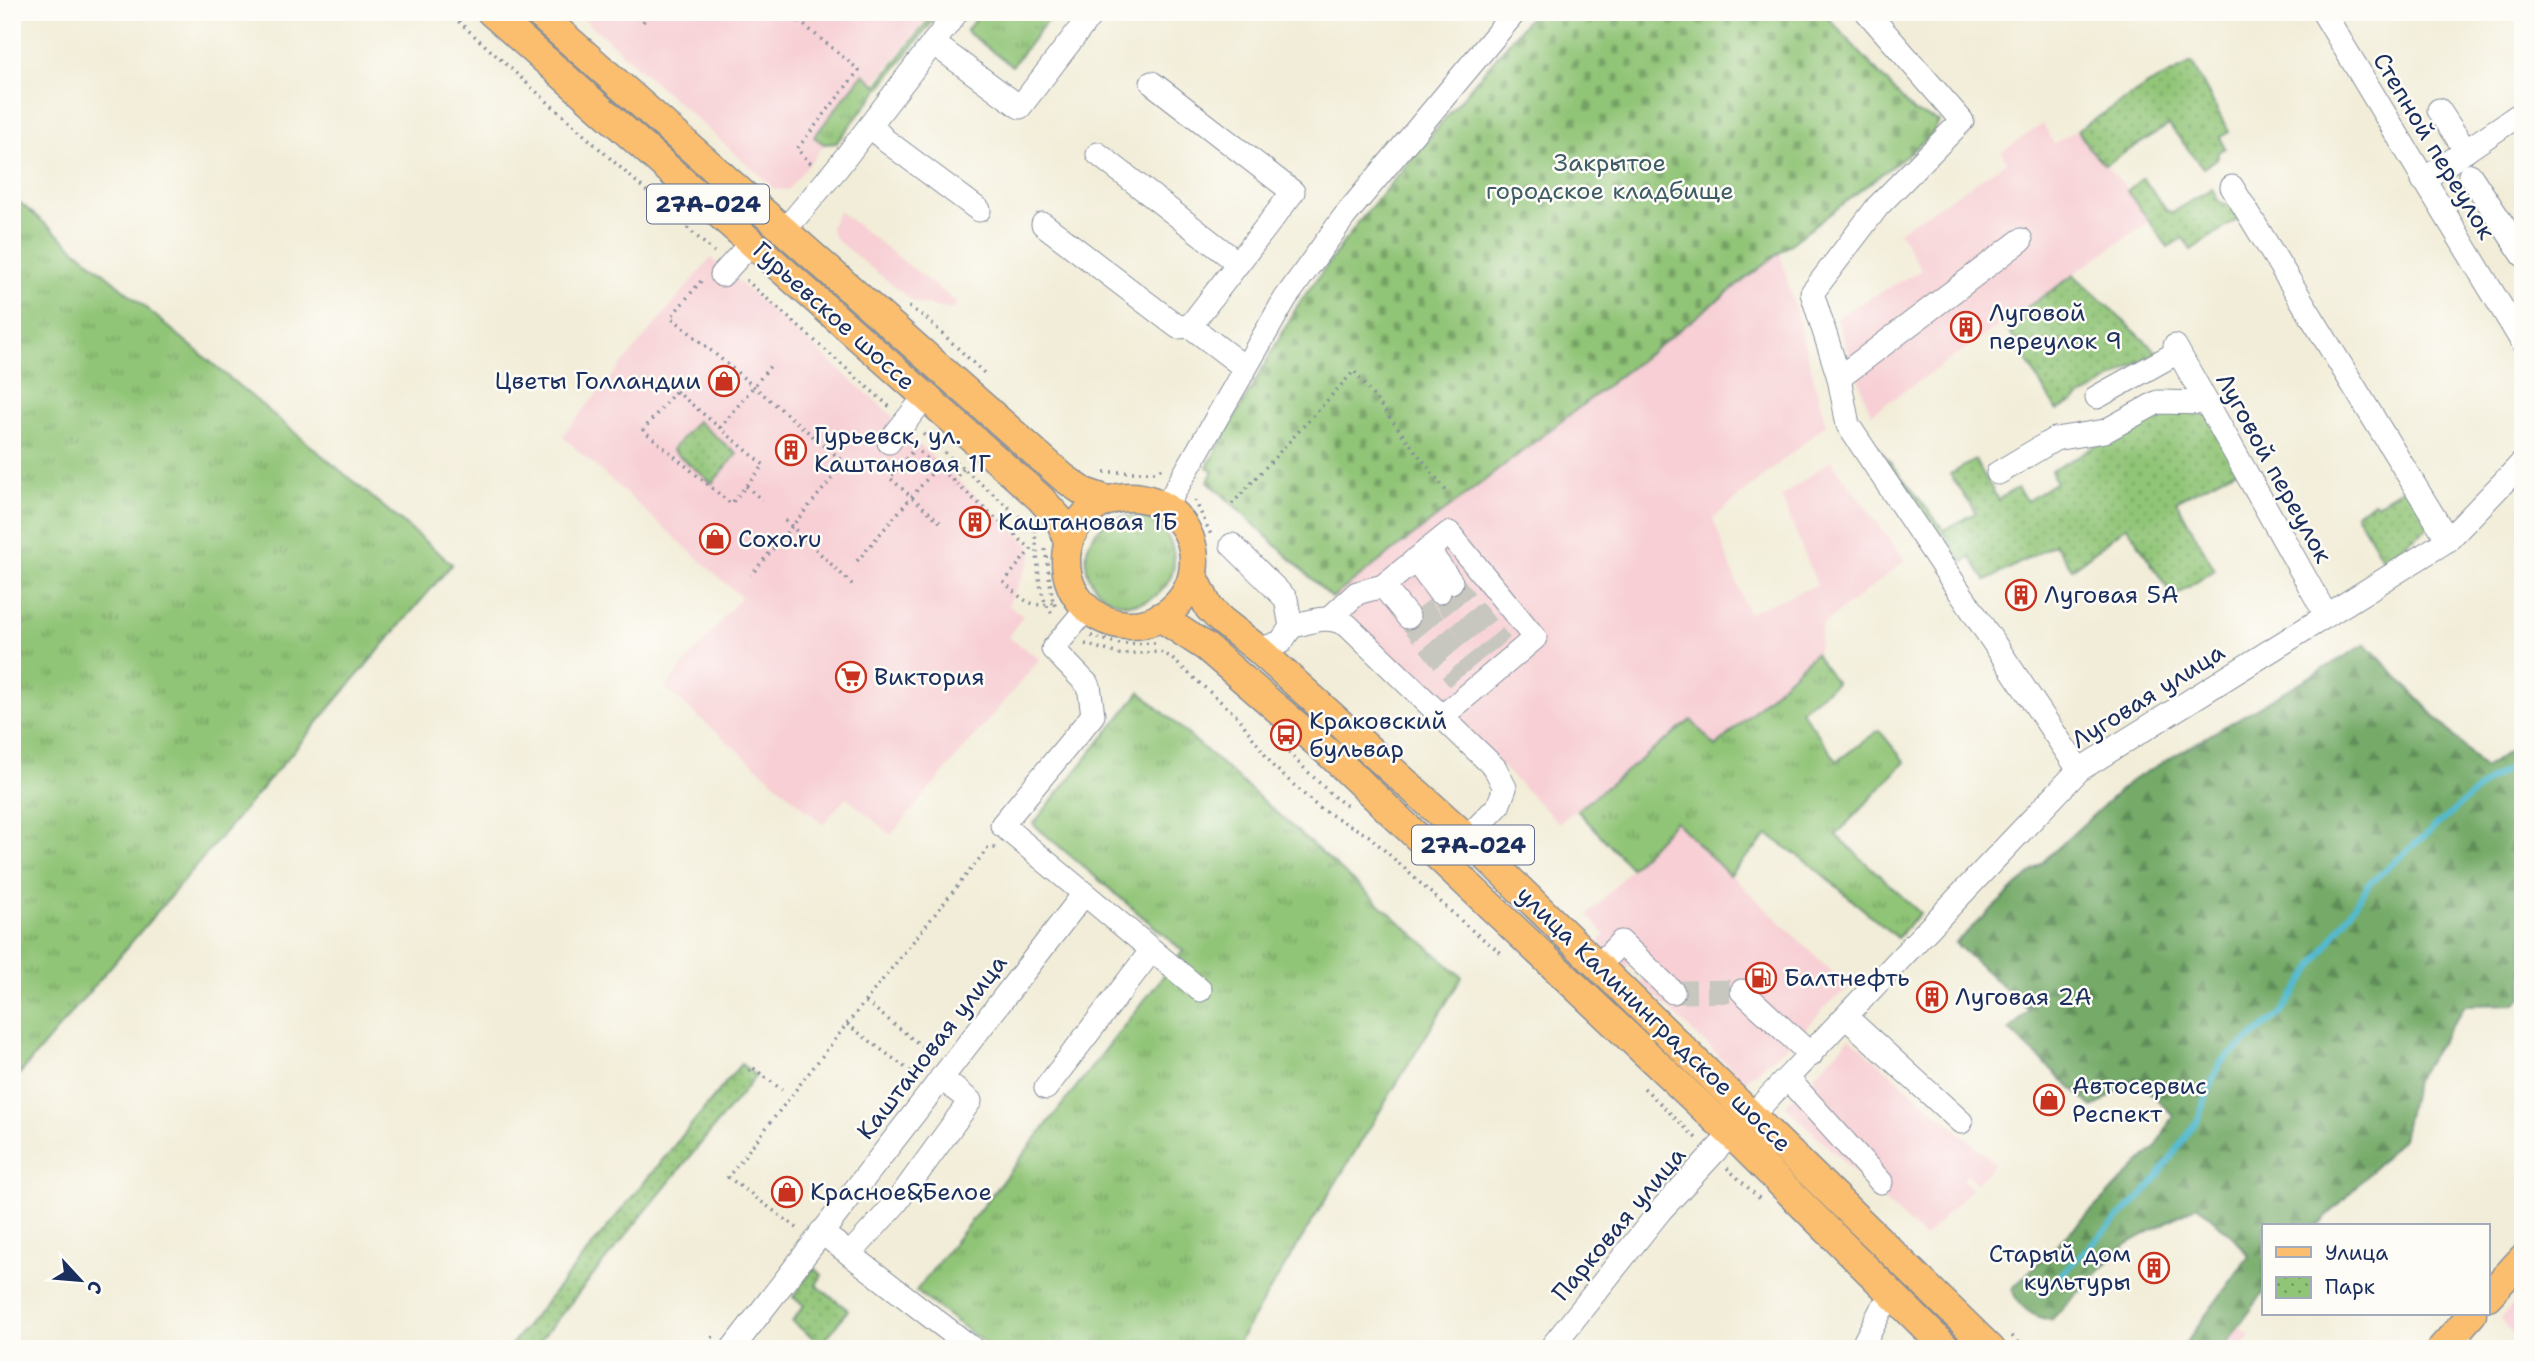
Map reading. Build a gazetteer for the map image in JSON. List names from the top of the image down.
{
  "streets": {
    "main road": ["27А-024", "Гурьевское шоссе", "улица Калининградское шоссе"],
    "street": [
      "Степной переулок",
      "Луговой переулок",
      "Луговая улица",
      "Каштановая улица",
      "Парковая улица"
    ]
  },
  "crossings": [
    ["27А-024", "Гурьевское шоссе"],
    ["27А-024", "улица Калининградское шоссе"],
    ["Луговой переулок", "Луговая улица"],
    ["Луговая улица", "улица Калининградское шоссе"],
    ["улица Калининградское шоссе", "Парковая улица"]
  ],
  "parks": ["Закрытое городское кладбище"],
  "places": {
    "building": [
      "Луговой переулок 9",
      "Гурьевск, ул. Каштановая 1Г",
      "Каштановая 1Б",
      "Луговая 5А",
      "Луговая 2А",
      "Старый дом культуры"
    ],
    "shop": [
      "Цветы Голландии",
      "Coxo.ru",
      "Автосервис Респект",
      "Красное&Белое"
    ],
    "supermarket": ["Виктория"],
    "bus stop": ["Краковский бульвар"],
    "fuel station": ["Балтнефть"]
  },
  "legend": ["Улица", "Парк"],
  "north": "bottom right"
}
